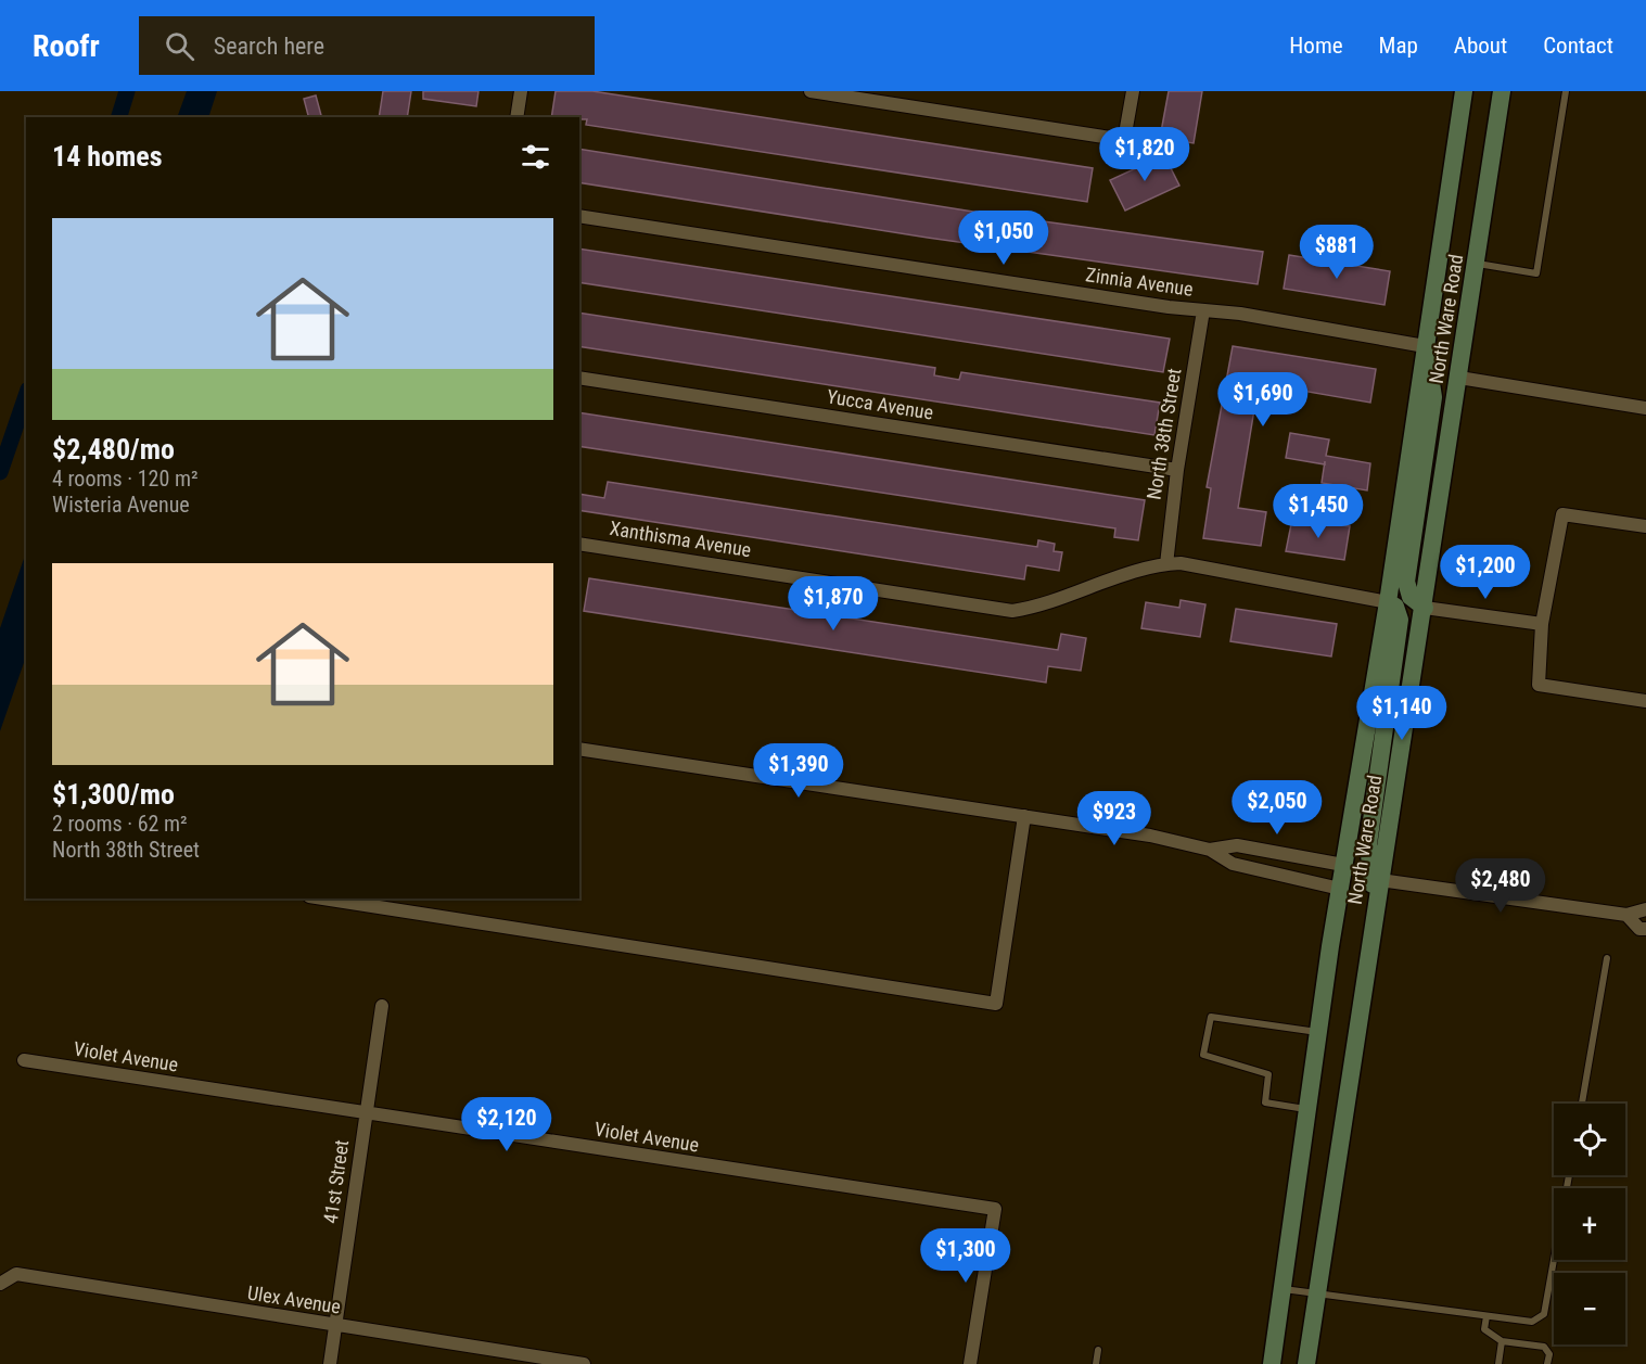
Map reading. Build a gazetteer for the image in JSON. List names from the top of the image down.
{
  "streets": {
    "main road": ["North Ware Road"],
    "street": [
      "Zinnia Avenue",
      "Yucca Avenue",
      "North 38th Street",
      "Xanthisma Avenue",
      "Violet Avenue",
      "41st Street",
      "Ulex Avenue"
    ]
  },
  "crossings": [
    ["Zinnia Avenue", "North Ware Road"],
    ["Zinnia Avenue", "North 38th Street"],
    ["North Ware Road", "Xanthisma Avenue"],
    ["Yucca Avenue", "North 38th Street"],
    ["North 38th Street", "Xanthisma Avenue"],
    ["Violet Avenue", "41st Street"],
    ["41st Street", "Ulex Avenue"]
  ],
  "page": {
    "header": "Roofr",
    "search": "Search here",
    "nav": [
      "Home",
      "Map",
      "About",
      "Contact"
    ],
    "heading": "14 homes",
    "price": [
      "$1,820",
      "$1,050",
      "$881",
      "$1,690",
      "$1,450",
      "$1,200",
      "$1,870",
      "$1,140",
      "$1,390",
      "$2,050",
      "$923",
      "$2,480",
      "$2,120",
      "$1,300"
    ],
    "list": [
      {
        "name": "$2,480/mo",
        "note": "4 rooms · 120 m² · Wisteria Avenue"
      },
      {
        "name": "$1,300/mo",
        "note": "2 rooms · 62 m² · North 38th Street"
      }
    ],
    "map_buttons": ["+", "−"]
  }
}
